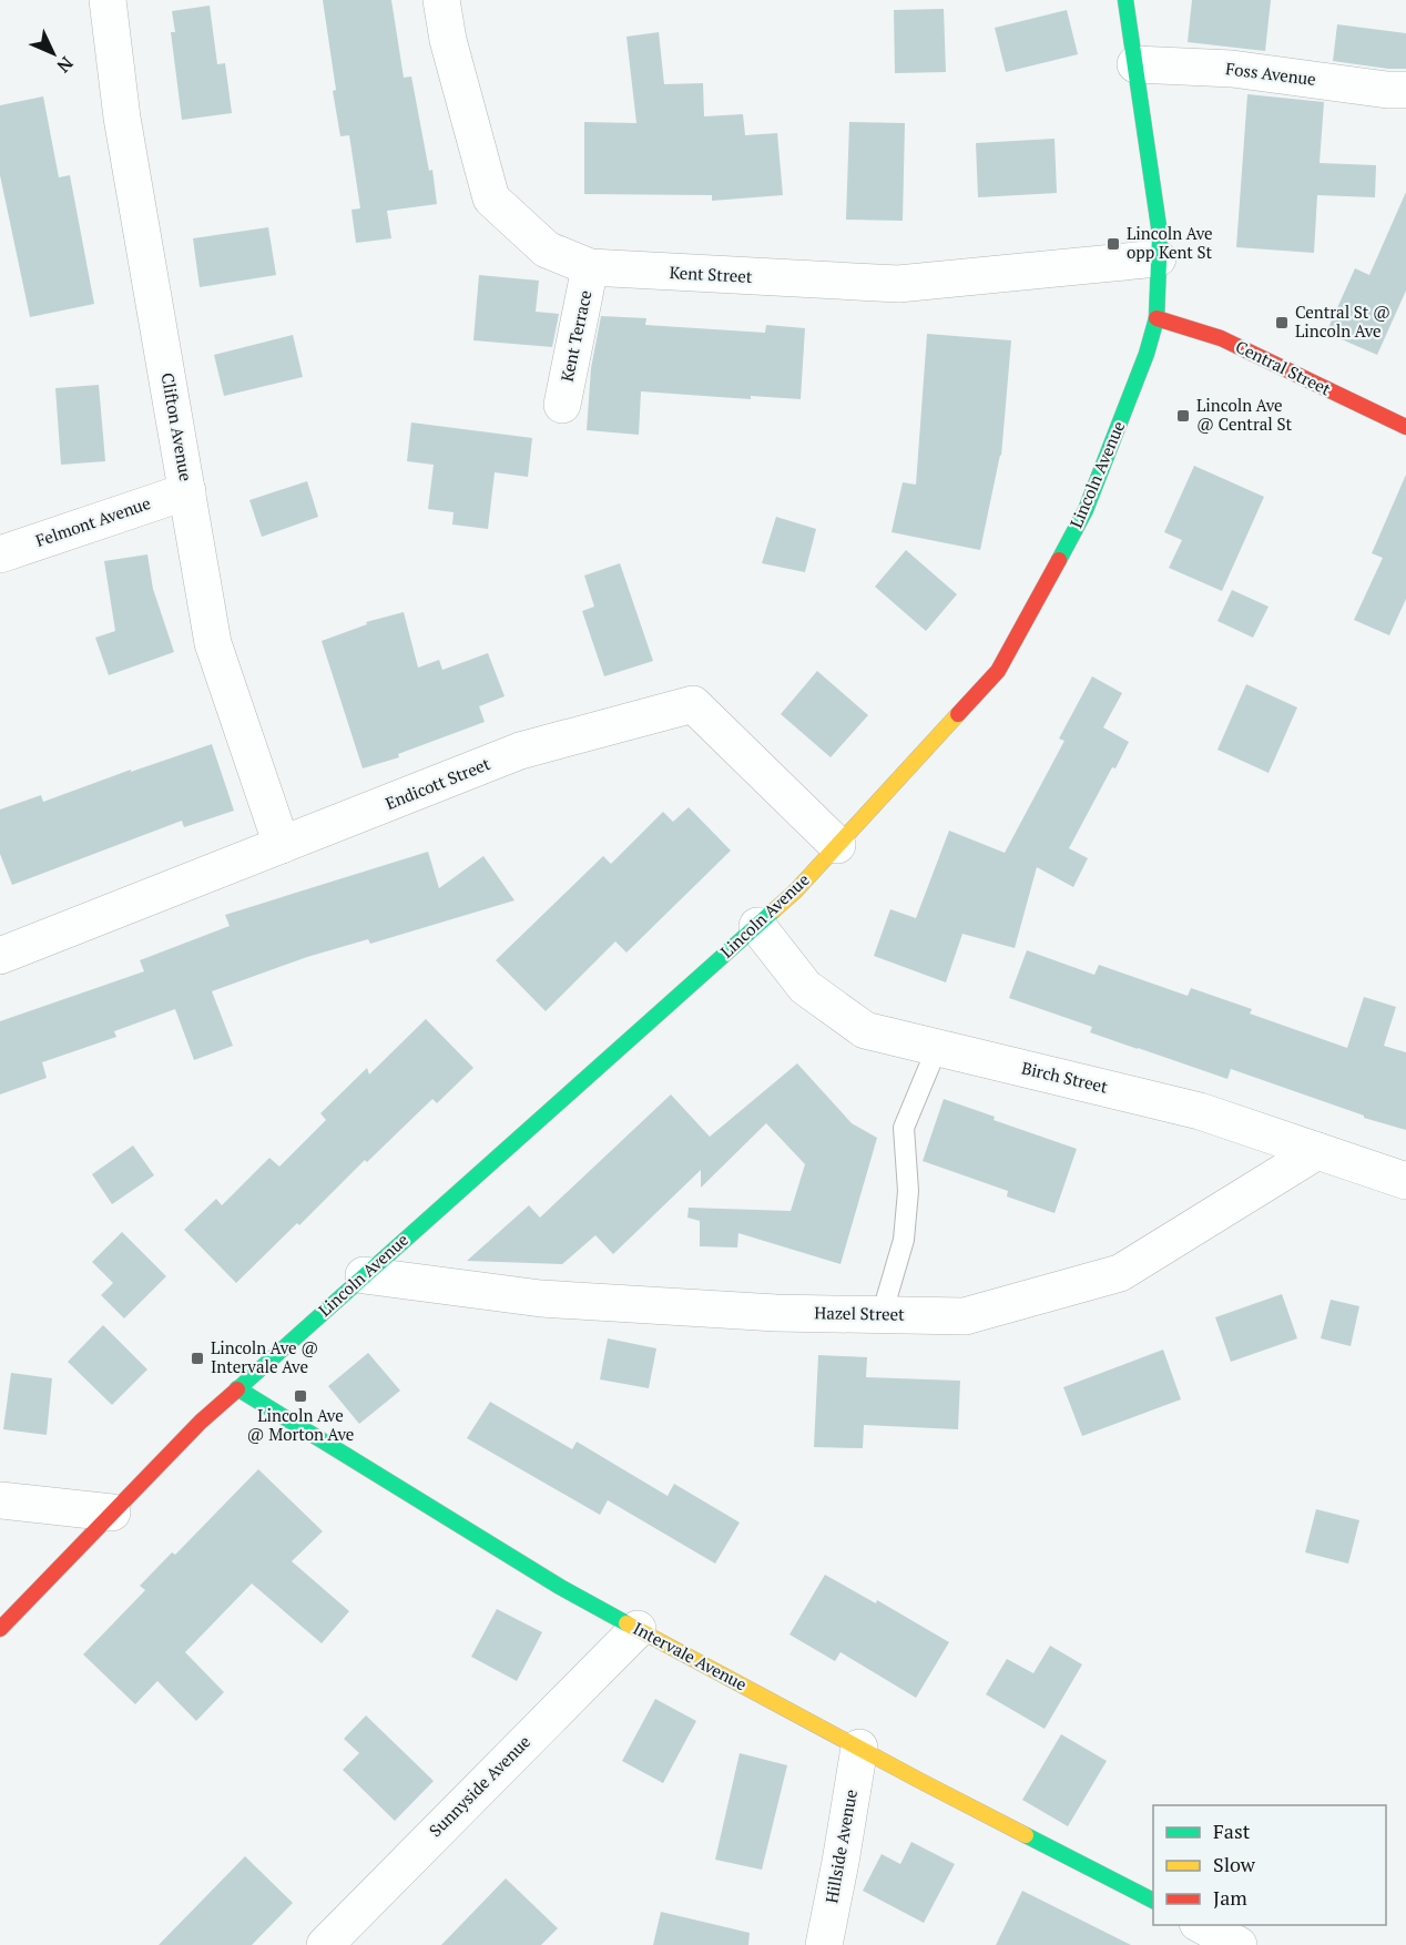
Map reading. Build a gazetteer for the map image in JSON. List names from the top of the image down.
{
  "streets": {
    "main road": ["Central Street", "Lincoln Avenue", "Intervale Avenue"],
    "street": [
      "Foss Avenue",
      "Kent Street",
      "Kent Terrace",
      "Clifton Avenue",
      "Felmont Avenue",
      "Endicott Street",
      "Birch Street",
      "Hazel Street",
      "Sunnyside Avenue",
      "Hillside Avenue"
    ]
  },
  "crossings": [
    ["Foss Avenue", "Lincoln Avenue"],
    ["Kent Street", "Kent Terrace"],
    ["Kent Street", "Lincoln Avenue"],
    ["Central Street", "Lincoln Avenue"],
    ["Clifton Avenue", "Felmont Avenue"],
    ["Clifton Avenue", "Endicott Street"],
    ["Lincoln Avenue", "Endicott Street"],
    ["Lincoln Avenue", "Birch Street"],
    ["Lincoln Avenue", "Hazel Street"],
    ["Lincoln Avenue", "Intervale Avenue"],
    ["Birch Street", "Hazel Street"],
    ["Intervale Avenue", "Sunnyside Avenue"],
    ["Intervale Avenue", "Hillside Avenue"]
  ],
  "places": {
    "transit": [
      "Lincoln Ave opp Kent St",
      "Central St @ Lincoln Ave",
      "Lincoln Ave @ Central St",
      "Lincoln Ave @ Intervale Ave",
      "Lincoln Ave @ Morton Ave"
    ]
  },
  "legend": ["Fast", "Slow", "Jam"],
  "north": "bottom right"
}
